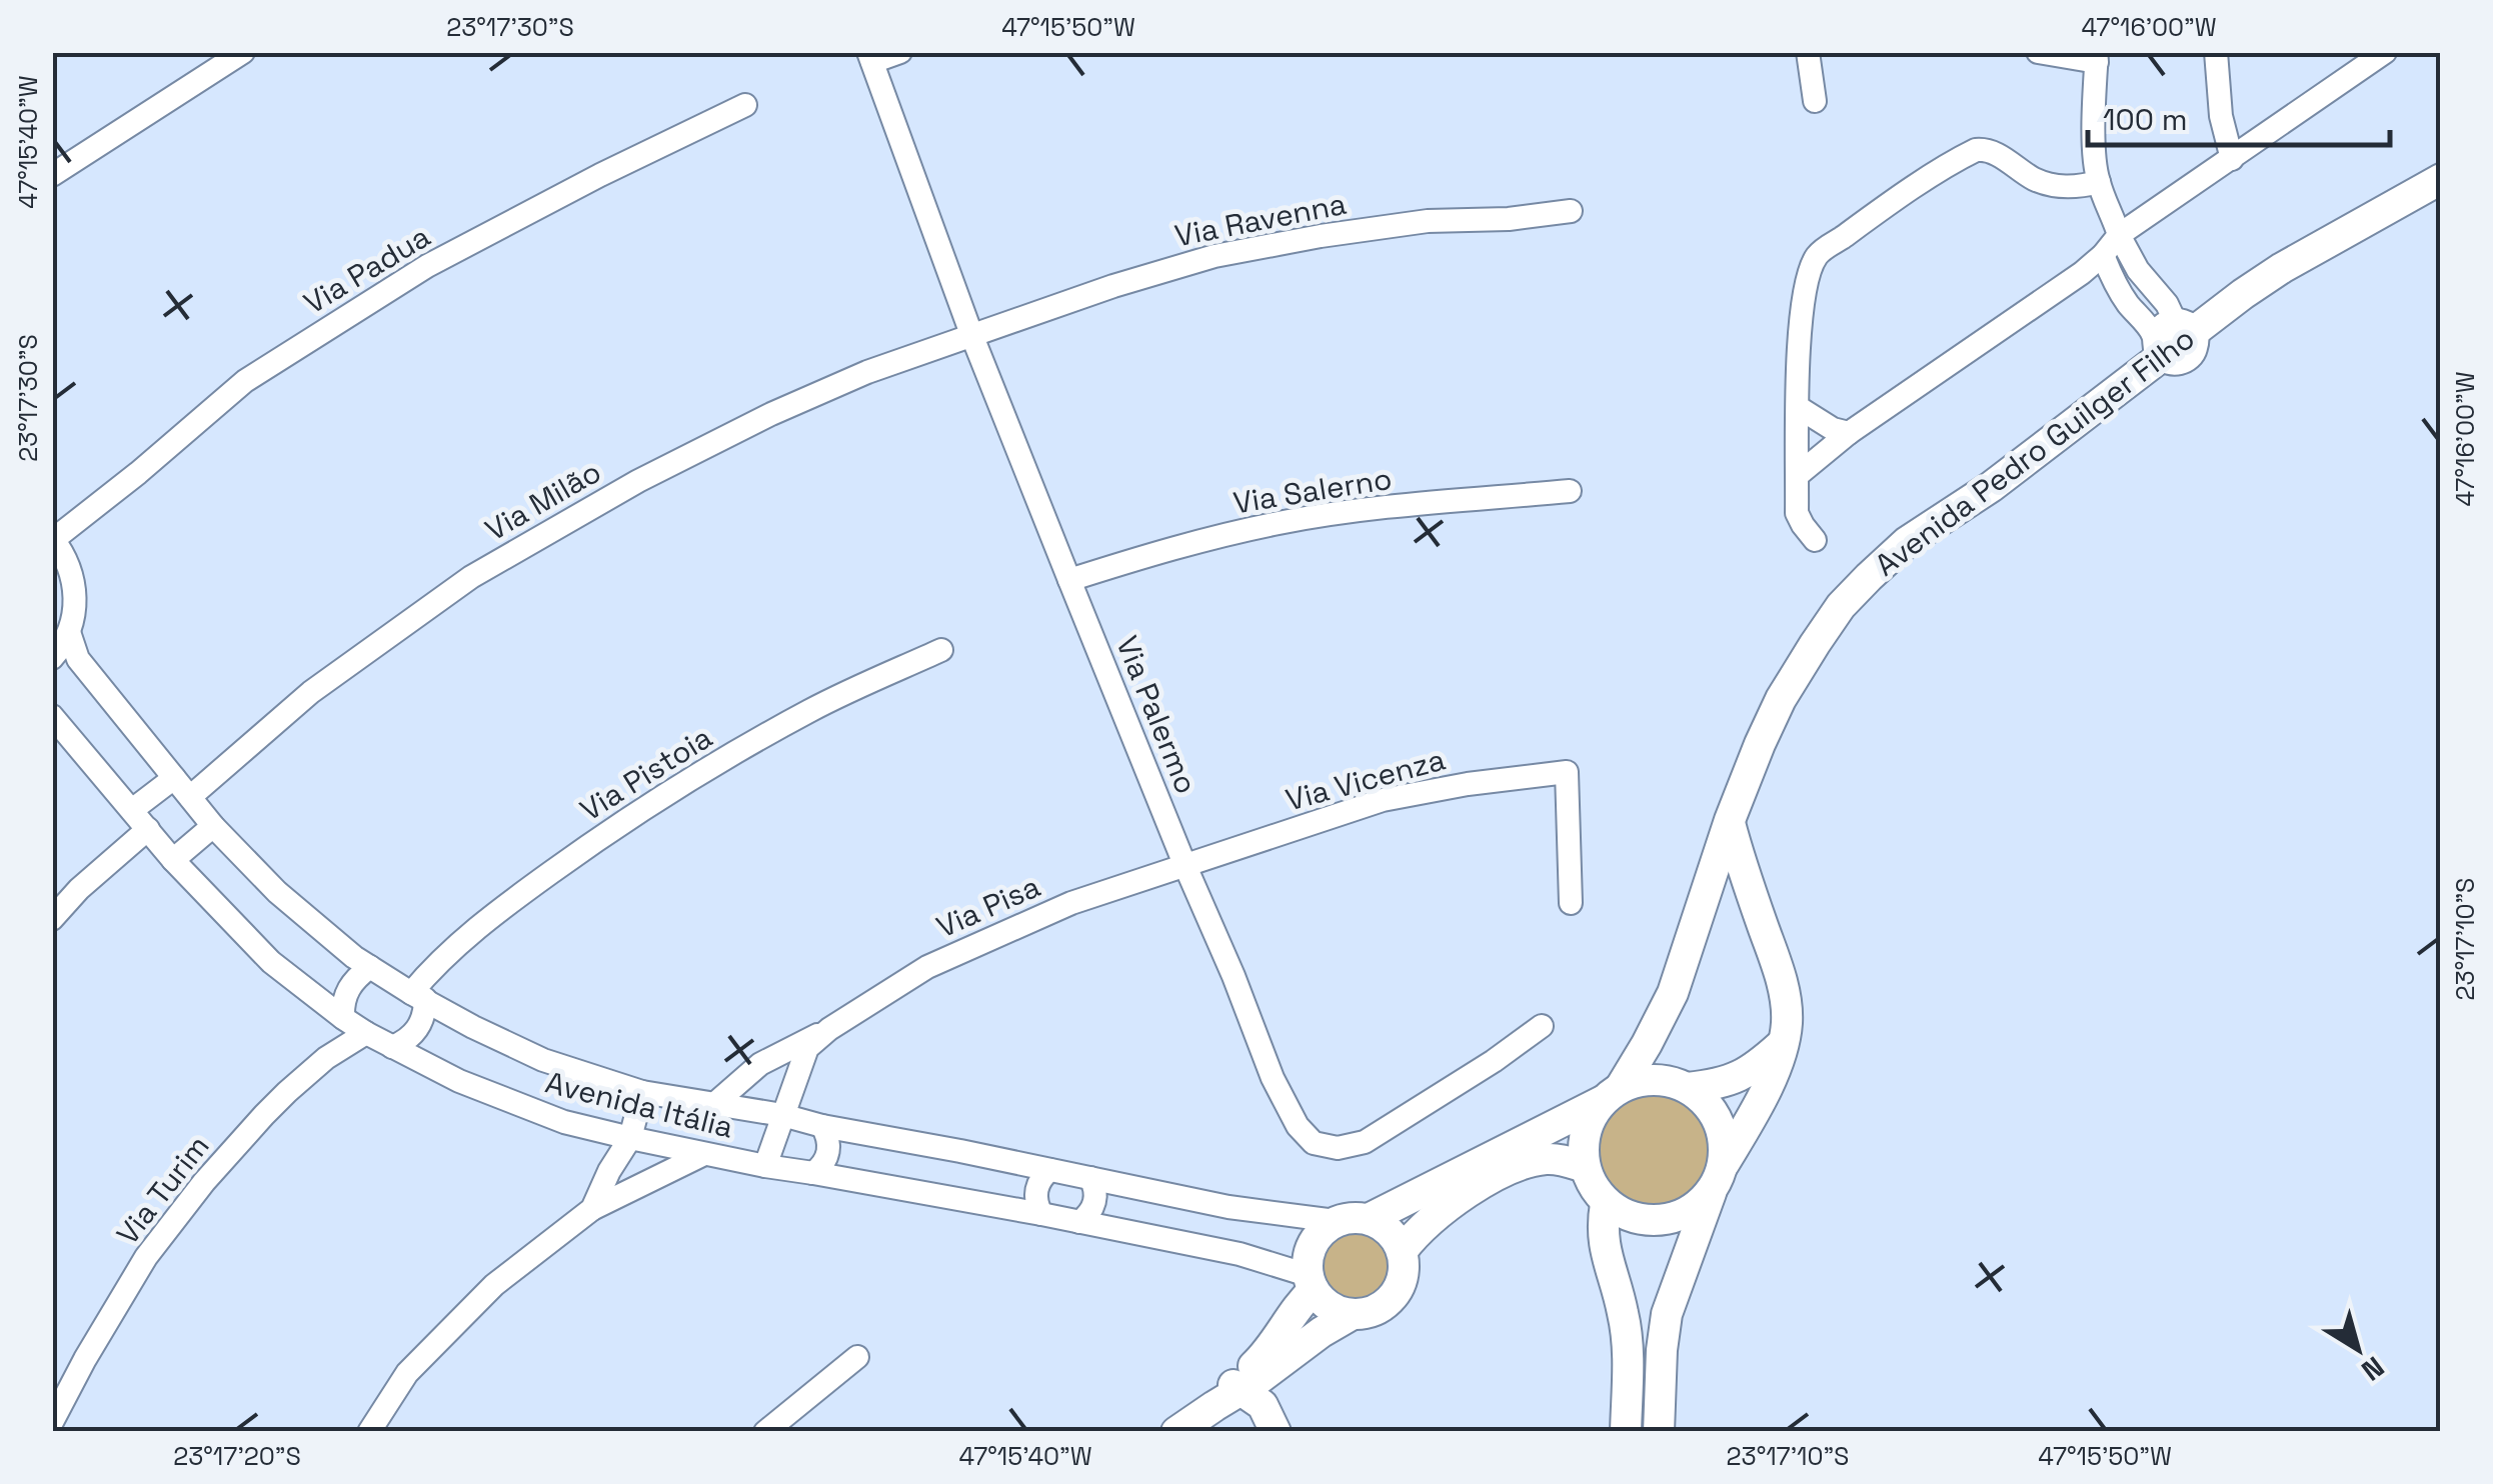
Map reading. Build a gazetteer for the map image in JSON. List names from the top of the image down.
{
  "streets": {
    "main road": ["Avenida Pedro Guilger Filho"],
    "street": [
      "Via Ravenna",
      "Via Padua",
      "Via Salerno",
      "Via Milão",
      "Via Palermo",
      "Via Pistoia",
      "Via Vicenza",
      "Via Pisa",
      "Avenida Itália",
      "Via Turim"
    ]
  },
  "crossings": [
    ["Via Ravenna", "Via Milão"],
    ["Via Ravenna", "Via Palermo"],
    ["Via Salerno", "Via Palermo"],
    ["Via Milão", "Via Palermo"],
    ["Via Milão", "Avenida Itália"],
    ["Via Palermo", "Via Vicenza"],
    ["Via Palermo", "Via Pisa"],
    ["Via Pistoia", "Avenida Itália"],
    ["Via Pistoia", "Via Turim"],
    ["Via Vicenza", "Via Pisa"],
    ["Via Pisa", "Avenida Itália"],
    ["Avenida Itália", "Via Turim"]
  ],
  "scale_bar": "100 m",
  "north": "bottom right",
  "coordinates": [
    "23°17'30\"S",
    "47°15'50\"W",
    "47°16'00\"W",
    "47°15'40\"W",
    "23°17'10\"S",
    "23°17'20\"S"
  ]
}
